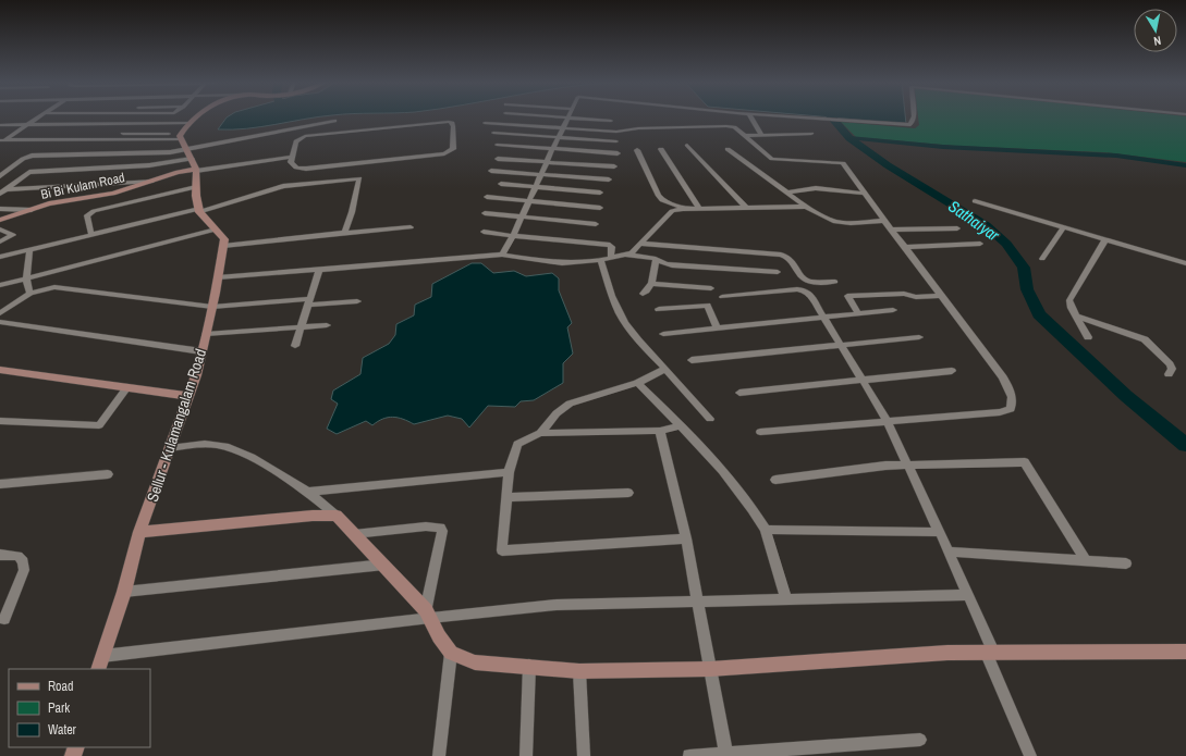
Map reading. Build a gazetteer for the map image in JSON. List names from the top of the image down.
{
  "streets": {
    "street": ["Bi Bi Kulam Road", "Sellur - Kulamangalam Road"]
  },
  "water": ["Sathaiyar"],
  "legend": ["Road", "Park", "Water"],
  "north": "bottom"
}
